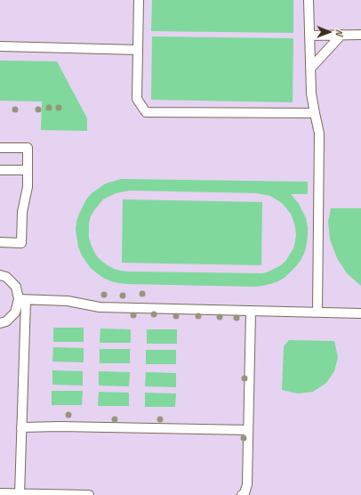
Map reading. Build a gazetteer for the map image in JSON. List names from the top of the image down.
{
  "north": "right"
}
